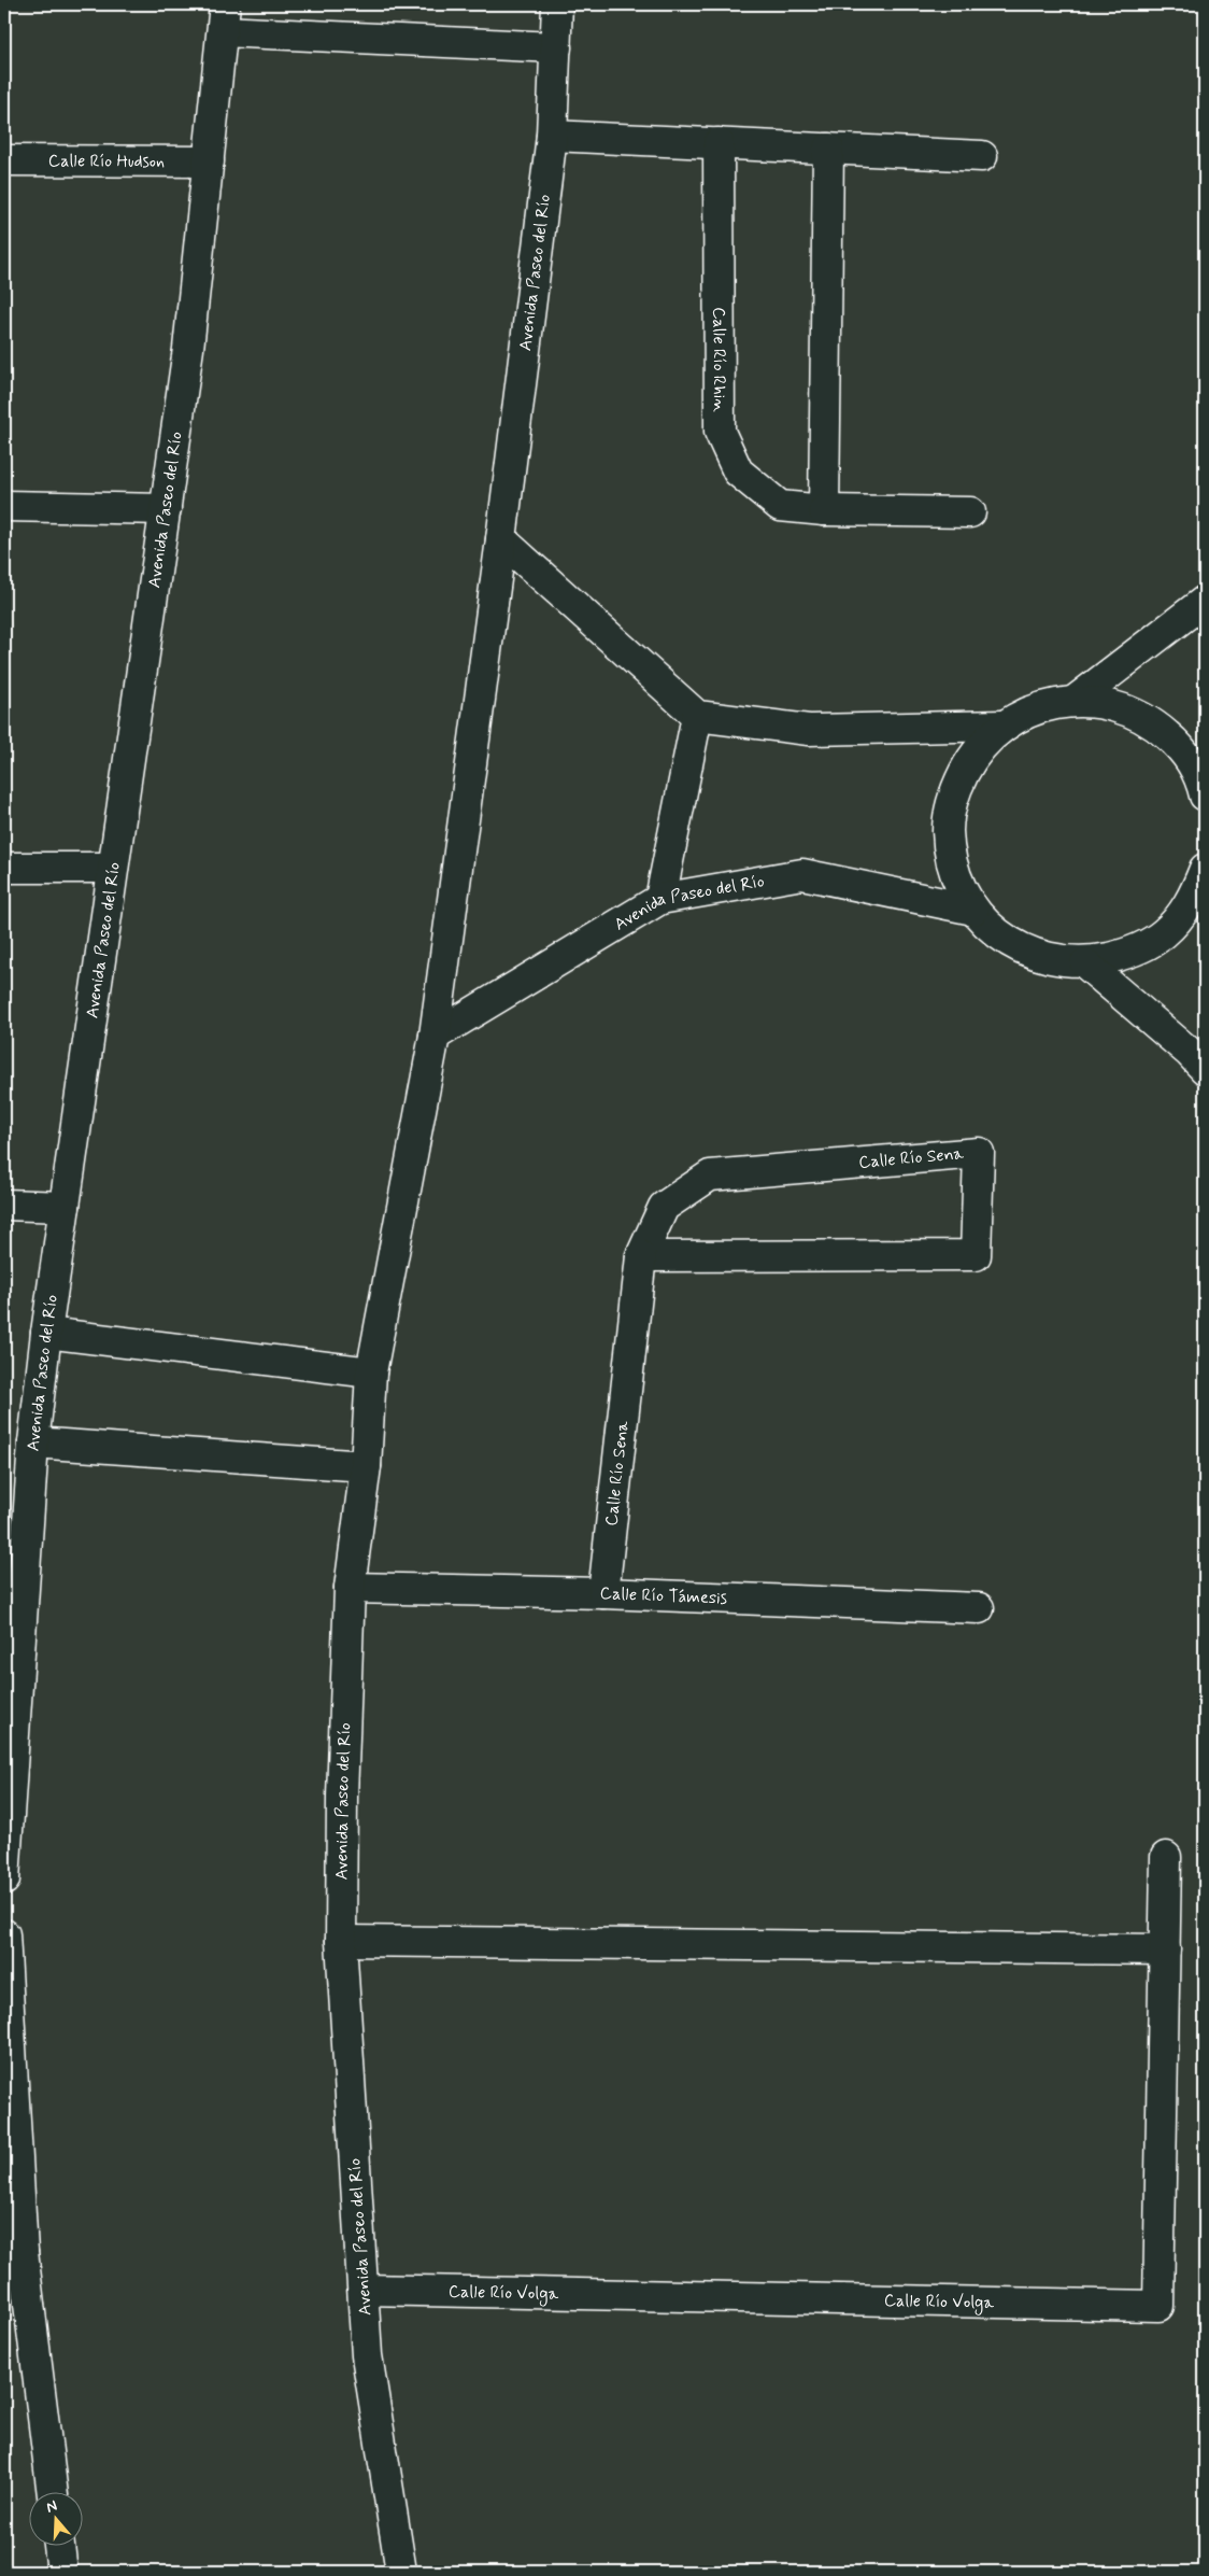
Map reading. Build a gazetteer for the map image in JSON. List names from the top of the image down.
{
  "streets": {
    "street": [
      "Calle Río Hudson",
      "Avenida Paseo del Río",
      "Calle Río Rhin",
      "Calle Río Sena",
      "Calle Río Támesis",
      "Calle Río Volga"
    ]
  },
  "crossings": [
    ["Calle Río Hudson", "Avenida Paseo del Río"],
    ["Avenida Paseo del Río", "Calle Río Támesis"],
    ["Avenida Paseo del Río", "Calle Río Volga"],
    ["Calle Río Sena", "Calle Río Támesis"]
  ],
  "north": "top"
}
